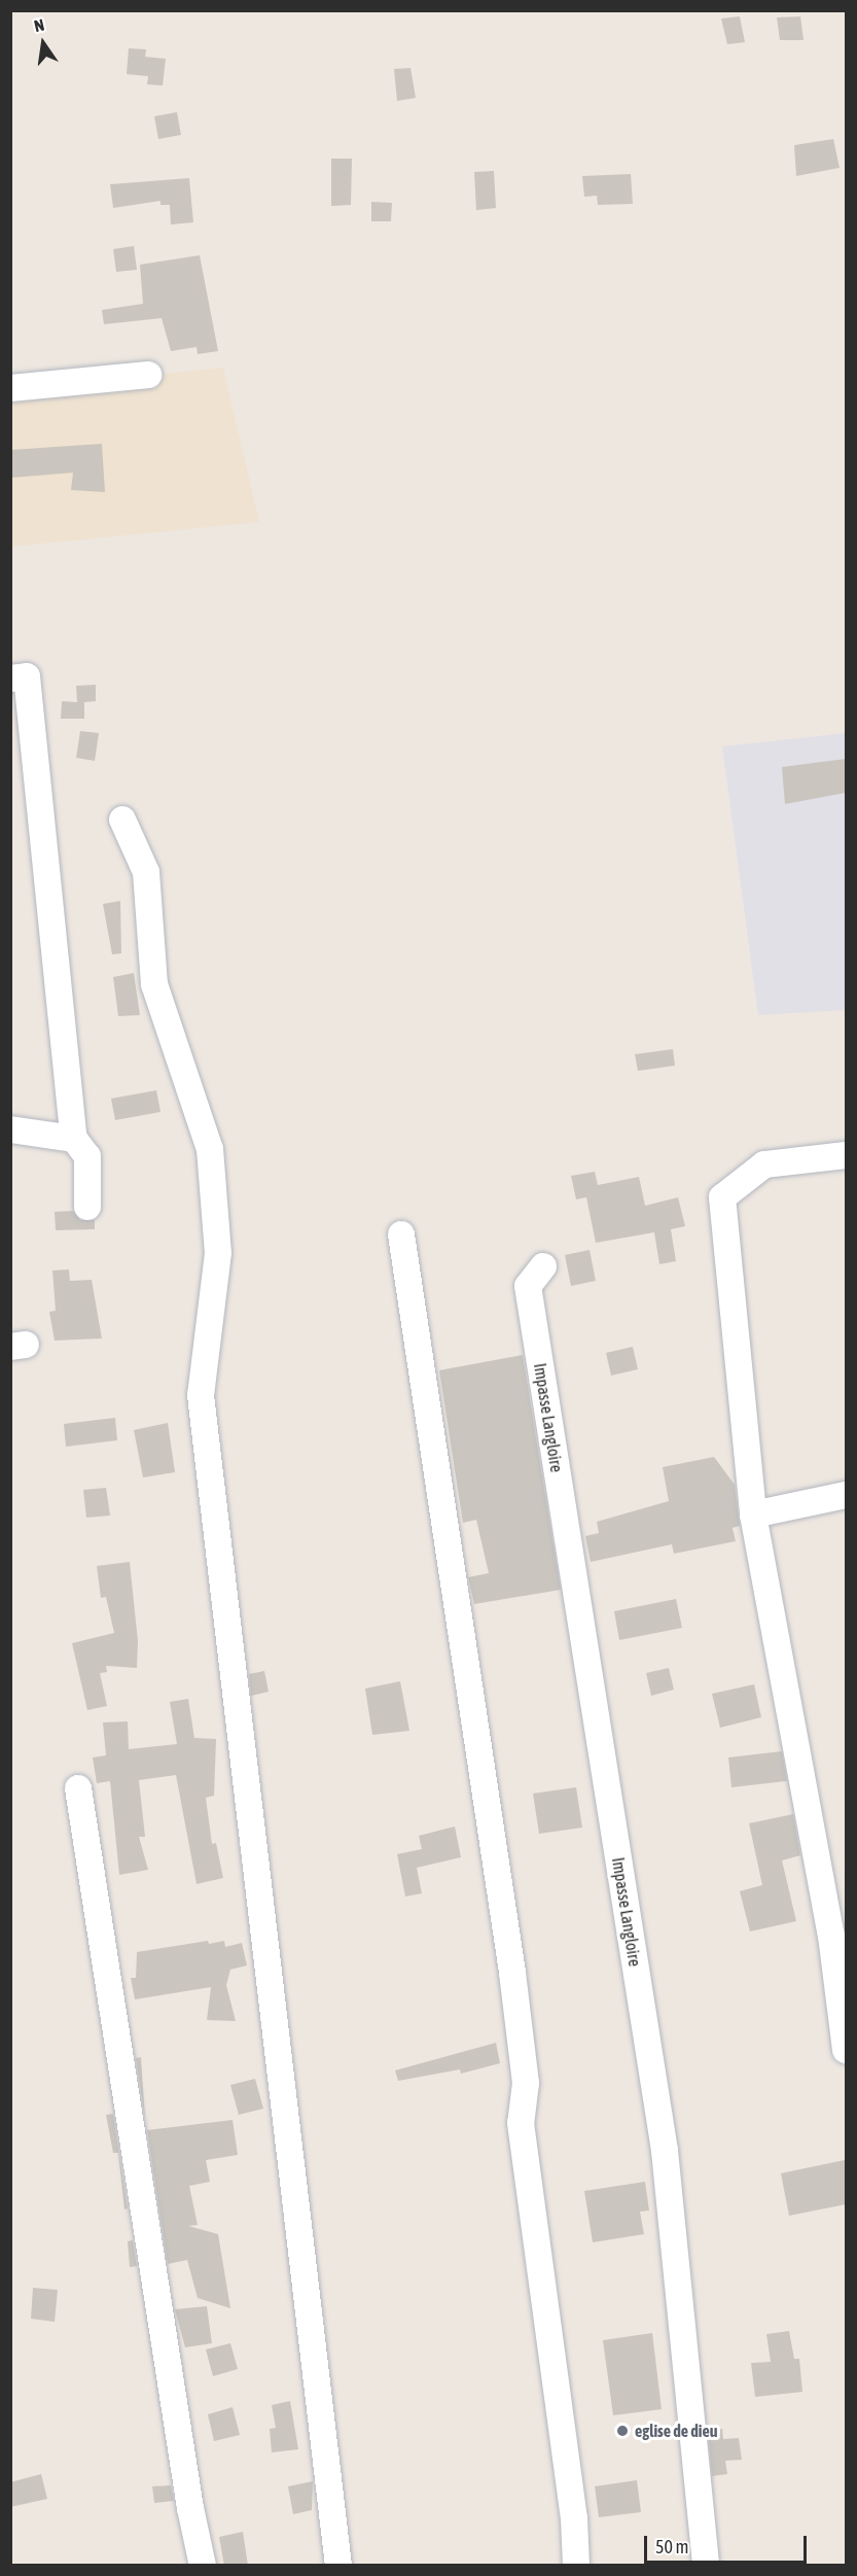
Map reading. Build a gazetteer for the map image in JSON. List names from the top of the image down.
{
  "streets": {
    "street": ["Impasse Langloire"]
  },
  "places": ["eglise de dieu"],
  "scale_bar": "50 m",
  "north": "top"
}
